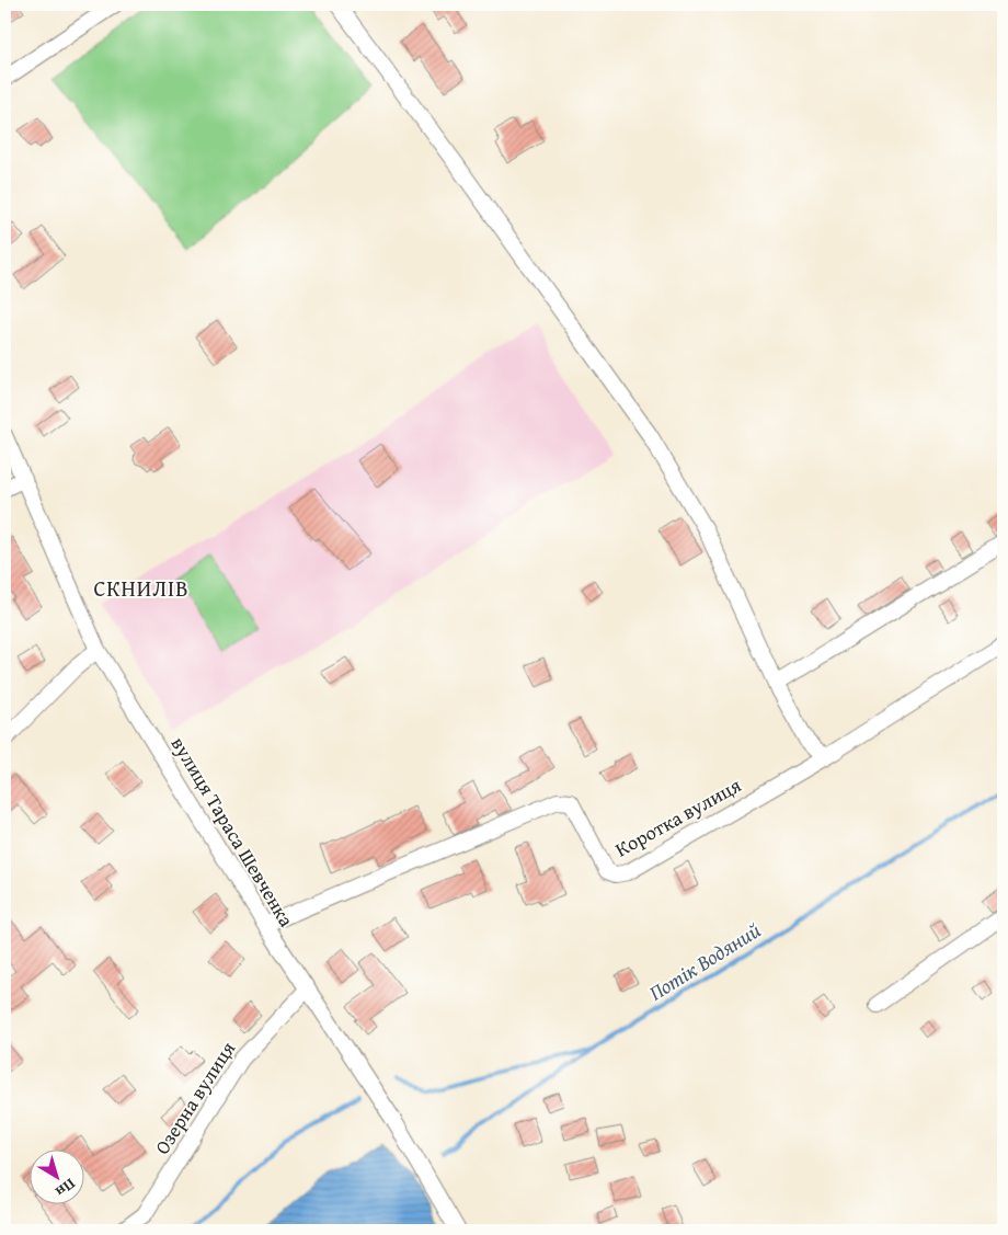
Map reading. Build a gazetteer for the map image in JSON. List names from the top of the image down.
{
  "streets": {
    "street": ["Коротка вулиця", "вулиця Тараса Шевченка", "Озерна вулиця"]
  },
  "crossings": [
    ["Коротка вулиця", "вулиця Тараса Шевченка"],
    ["вулиця Тараса Шевченка", "Озерна вулиця"]
  ],
  "districts": ["СКНИЛІВ"],
  "water": ["Потік Водяний"],
  "north": "bottom right"
}
